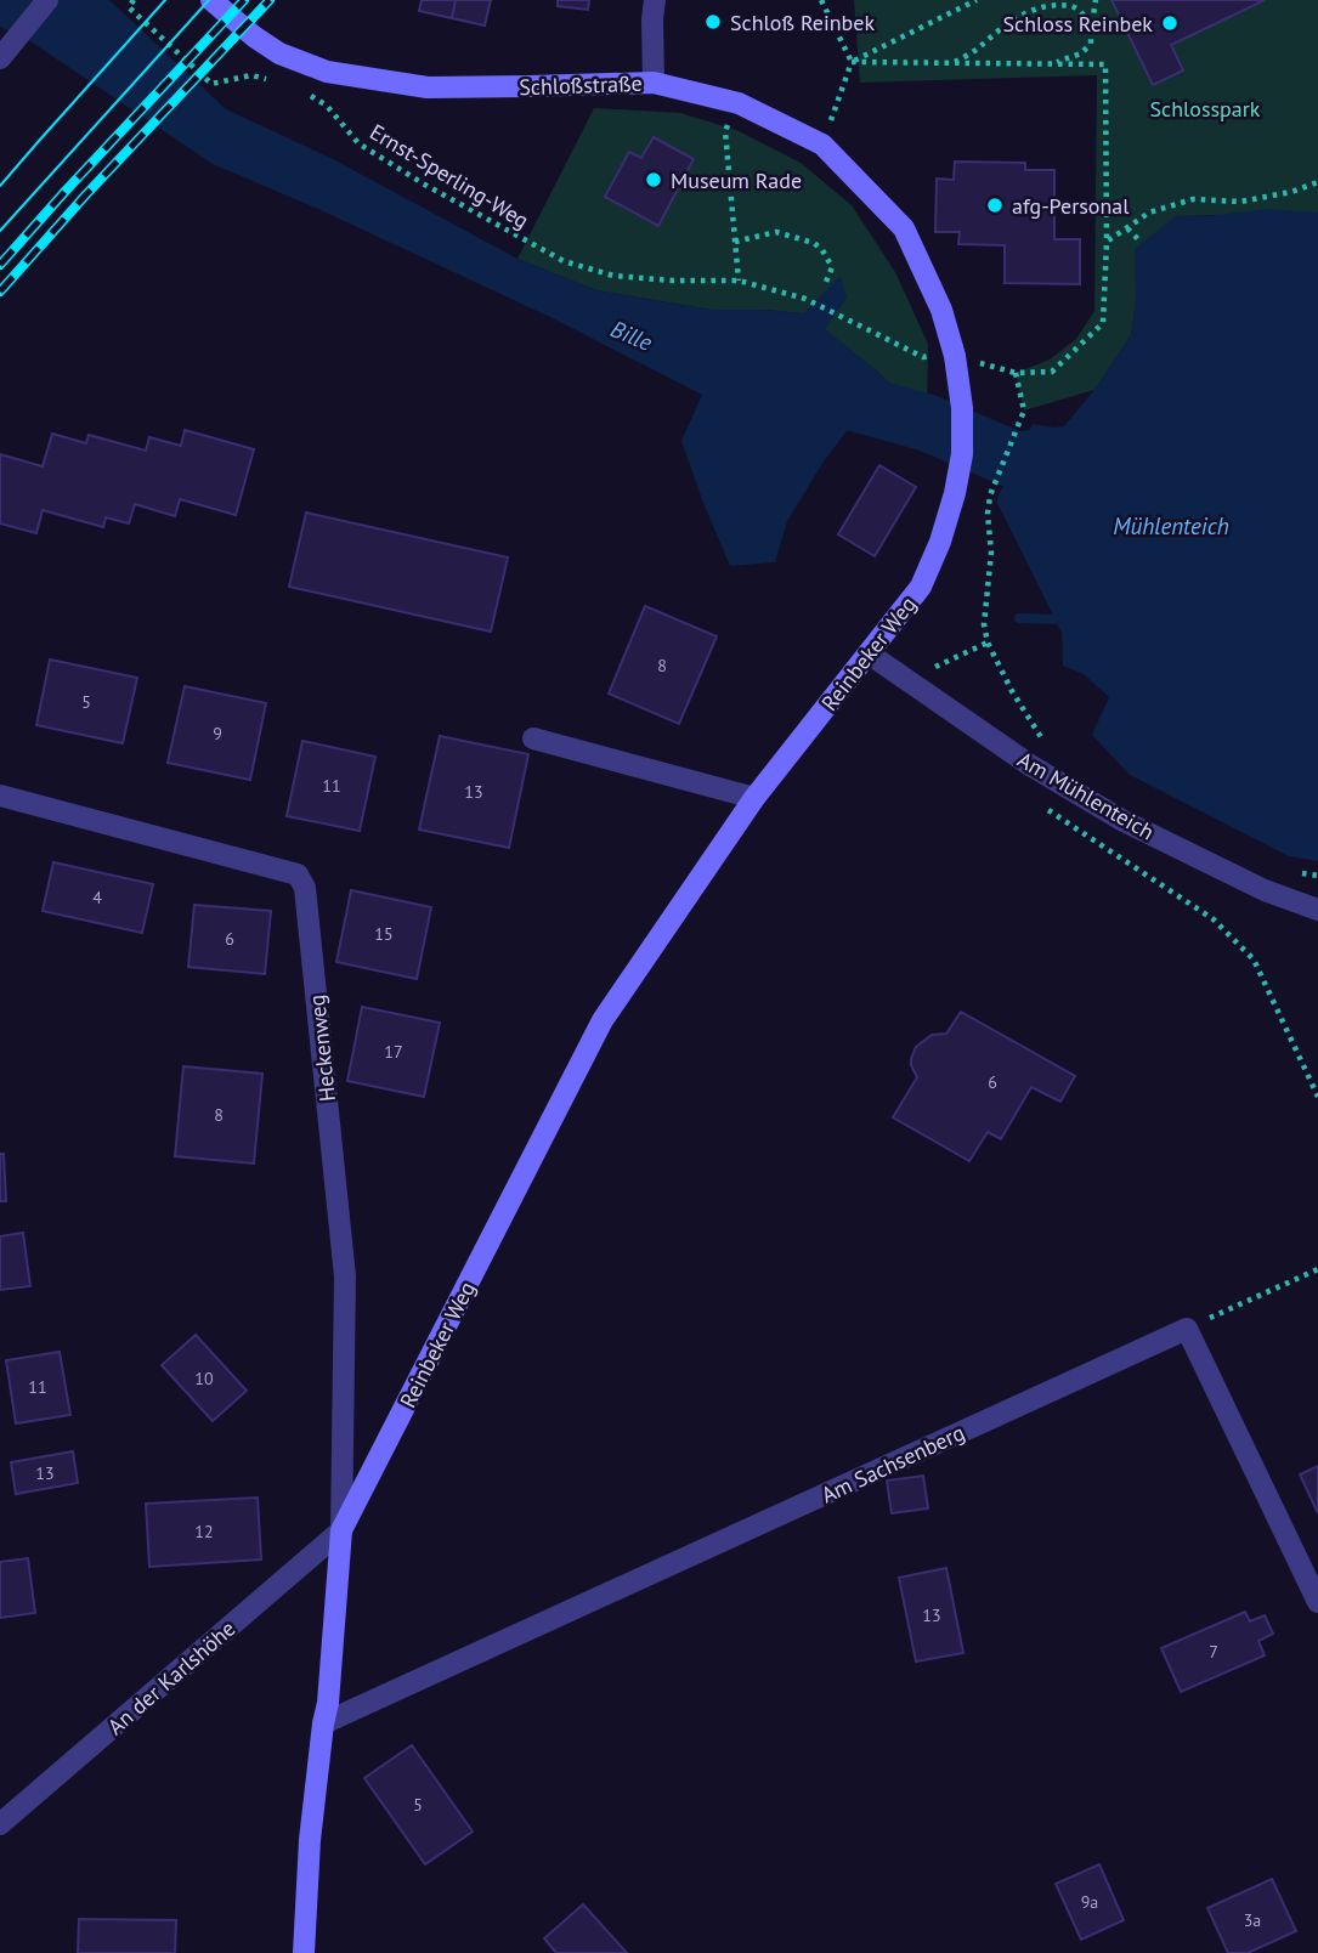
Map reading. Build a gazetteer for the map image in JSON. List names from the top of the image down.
{
  "streets": {
    "main road": ["Schloßstraße", "Reinbeker Weg"],
    "street": [
      "Am Mühlenteich",
      "Heckenweg",
      "Am Sachsenberg",
      "An der Karlshöhe"
    ],
    "path": ["Ernst-Sperling-Weg"]
  },
  "crossings": [
    ["Schloßstraße", "Ernst-Sperling-Weg"],
    ["Schloßstraße", "Reinbeker Weg"],
    ["Reinbeker Weg", "Am Mühlenteich"],
    ["Reinbeker Weg", "Heckenweg"],
    ["Reinbeker Weg", "Am Sachsenberg"],
    ["Reinbeker Weg", "An der Karlshöhe"],
    ["Heckenweg", "An der Karlshöhe"]
  ],
  "water": ["Bille", "Mühlenteich"],
  "parks": ["Schlosspark"],
  "places": [
    "Schloß Reinbek",
    "Schloss Reinbek",
    "Museum Rade",
    "afg-Personal"
  ],
  "house_numbers": [
    "8",
    "5",
    "9",
    "11",
    "13",
    "4",
    "15",
    "6",
    "17",
    "6",
    "8",
    "10",
    "11",
    "13",
    "12",
    "13",
    "7",
    "5",
    "9a",
    "3a"
  ]
}
